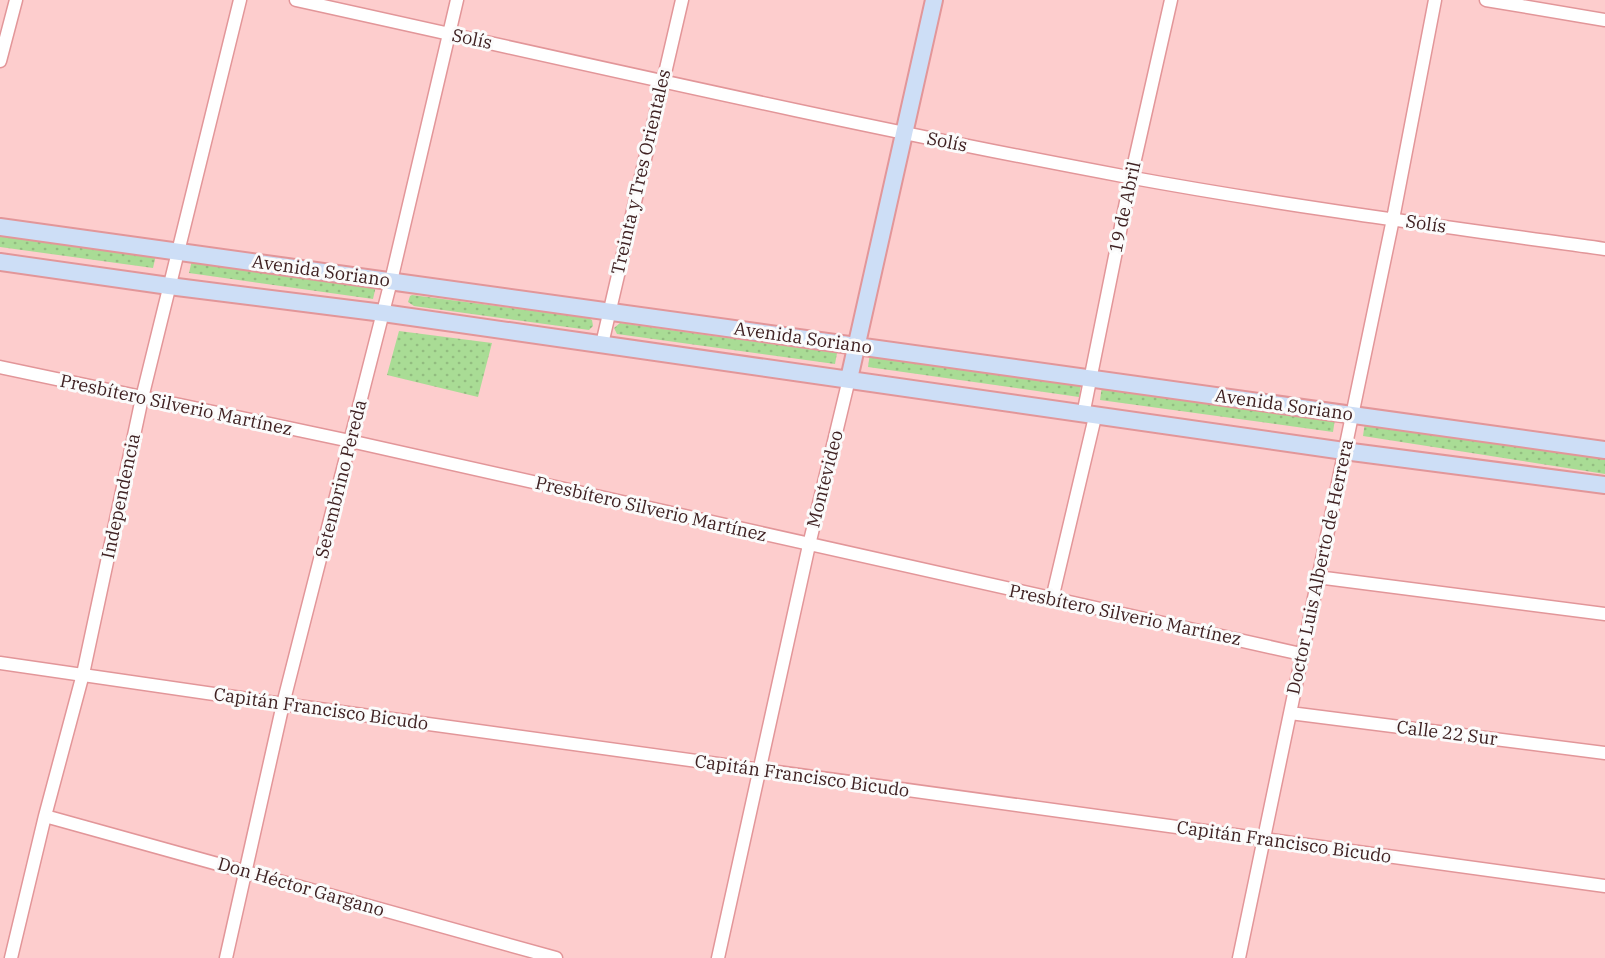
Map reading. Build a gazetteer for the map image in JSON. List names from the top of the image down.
{
  "streets": {
    "street": [
      "Solís",
      "Treinta y Tres Orientales",
      "19 de Abril",
      "Avenida Soriano",
      "Presbítero Silverio Martínez",
      "Setembrino Pereda",
      "Montevideo",
      "Independencia",
      "Doctor Luis Alberto de Herrera",
      "Capitán Francisco Bicudo",
      "Calle 22 Sur",
      "Don Héctor Gargano"
    ]
  },
  "crossings": [
    ["Solís", "Treinta y Tres Orientales"],
    ["Solís", "19 de Abril"],
    ["Solís", "Setembrino Pereda"],
    ["Solís", "Montevideo"],
    ["Solís", "Doctor Luis Alberto de Herrera"],
    ["Treinta y Tres Orientales", "Avenida Soriano"],
    ["19 de Abril", "Avenida Soriano"],
    ["19 de Abril", "Presbítero Silverio Martínez"],
    ["Avenida Soriano", "Setembrino Pereda"],
    ["Avenida Soriano", "Montevideo"],
    ["Avenida Soriano", "Independencia"],
    ["Avenida Soriano", "Doctor Luis Alberto de Herrera"],
    ["Presbítero Silverio Martínez", "Setembrino Pereda"],
    ["Presbítero Silverio Martínez", "Montevideo"],
    ["Presbítero Silverio Martínez", "Independencia"],
    ["Presbítero Silverio Martínez", "Doctor Luis Alberto de Herrera"],
    ["Setembrino Pereda", "Capitán Francisco Bicudo"],
    ["Setembrino Pereda", "Don Héctor Gargano"],
    ["Montevideo", "Capitán Francisco Bicudo"],
    ["Independencia", "Capitán Francisco Bicudo"],
    ["Independencia", "Don Héctor Gargano"],
    ["Doctor Luis Alberto de Herrera", "Capitán Francisco Bicudo"],
    ["Doctor Luis Alberto de Herrera", "Calle 22 Sur"]
  ]
}
